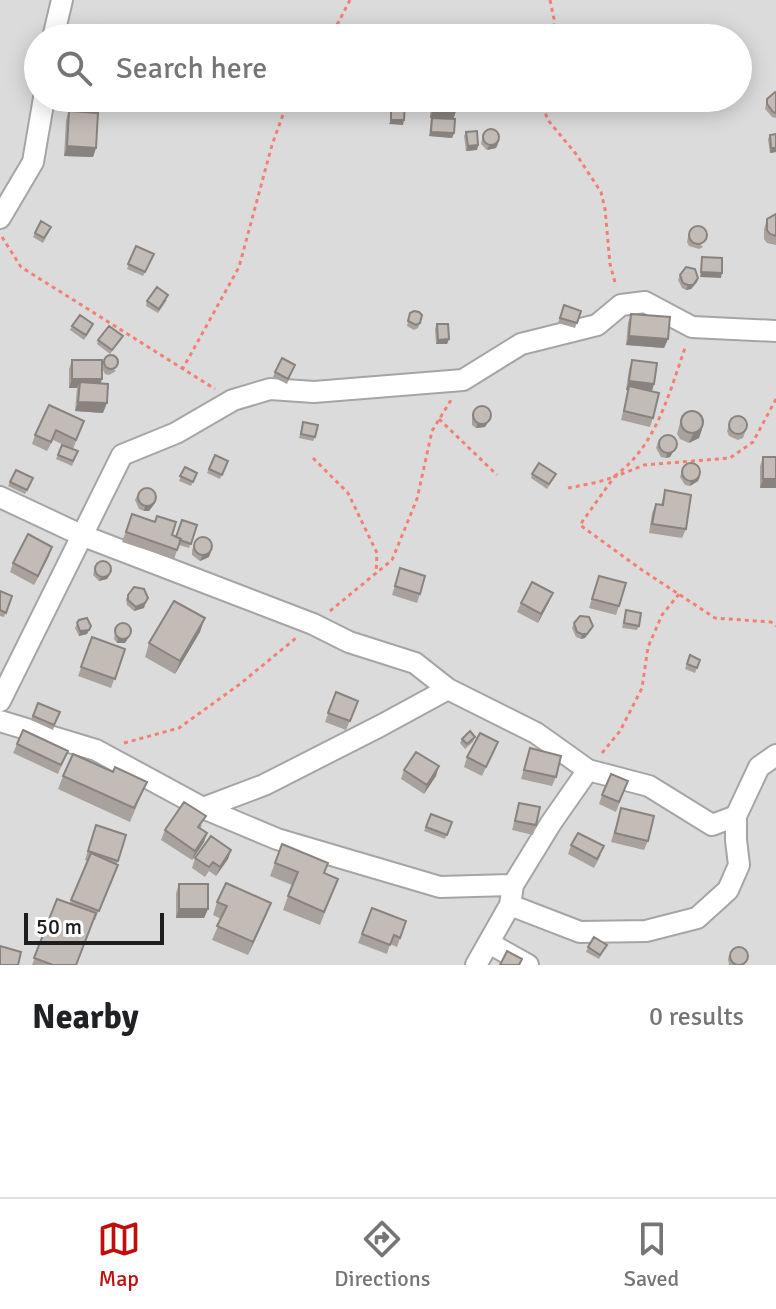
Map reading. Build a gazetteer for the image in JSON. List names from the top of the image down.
{
  "scale_bar": "50 m",
  "page": {
    "search": "Search here",
    "scale": "50 m",
    "heading": ["Nearby", "0 results"],
    "nav": ["Map", "Directions", "Saved"]
  }
}
